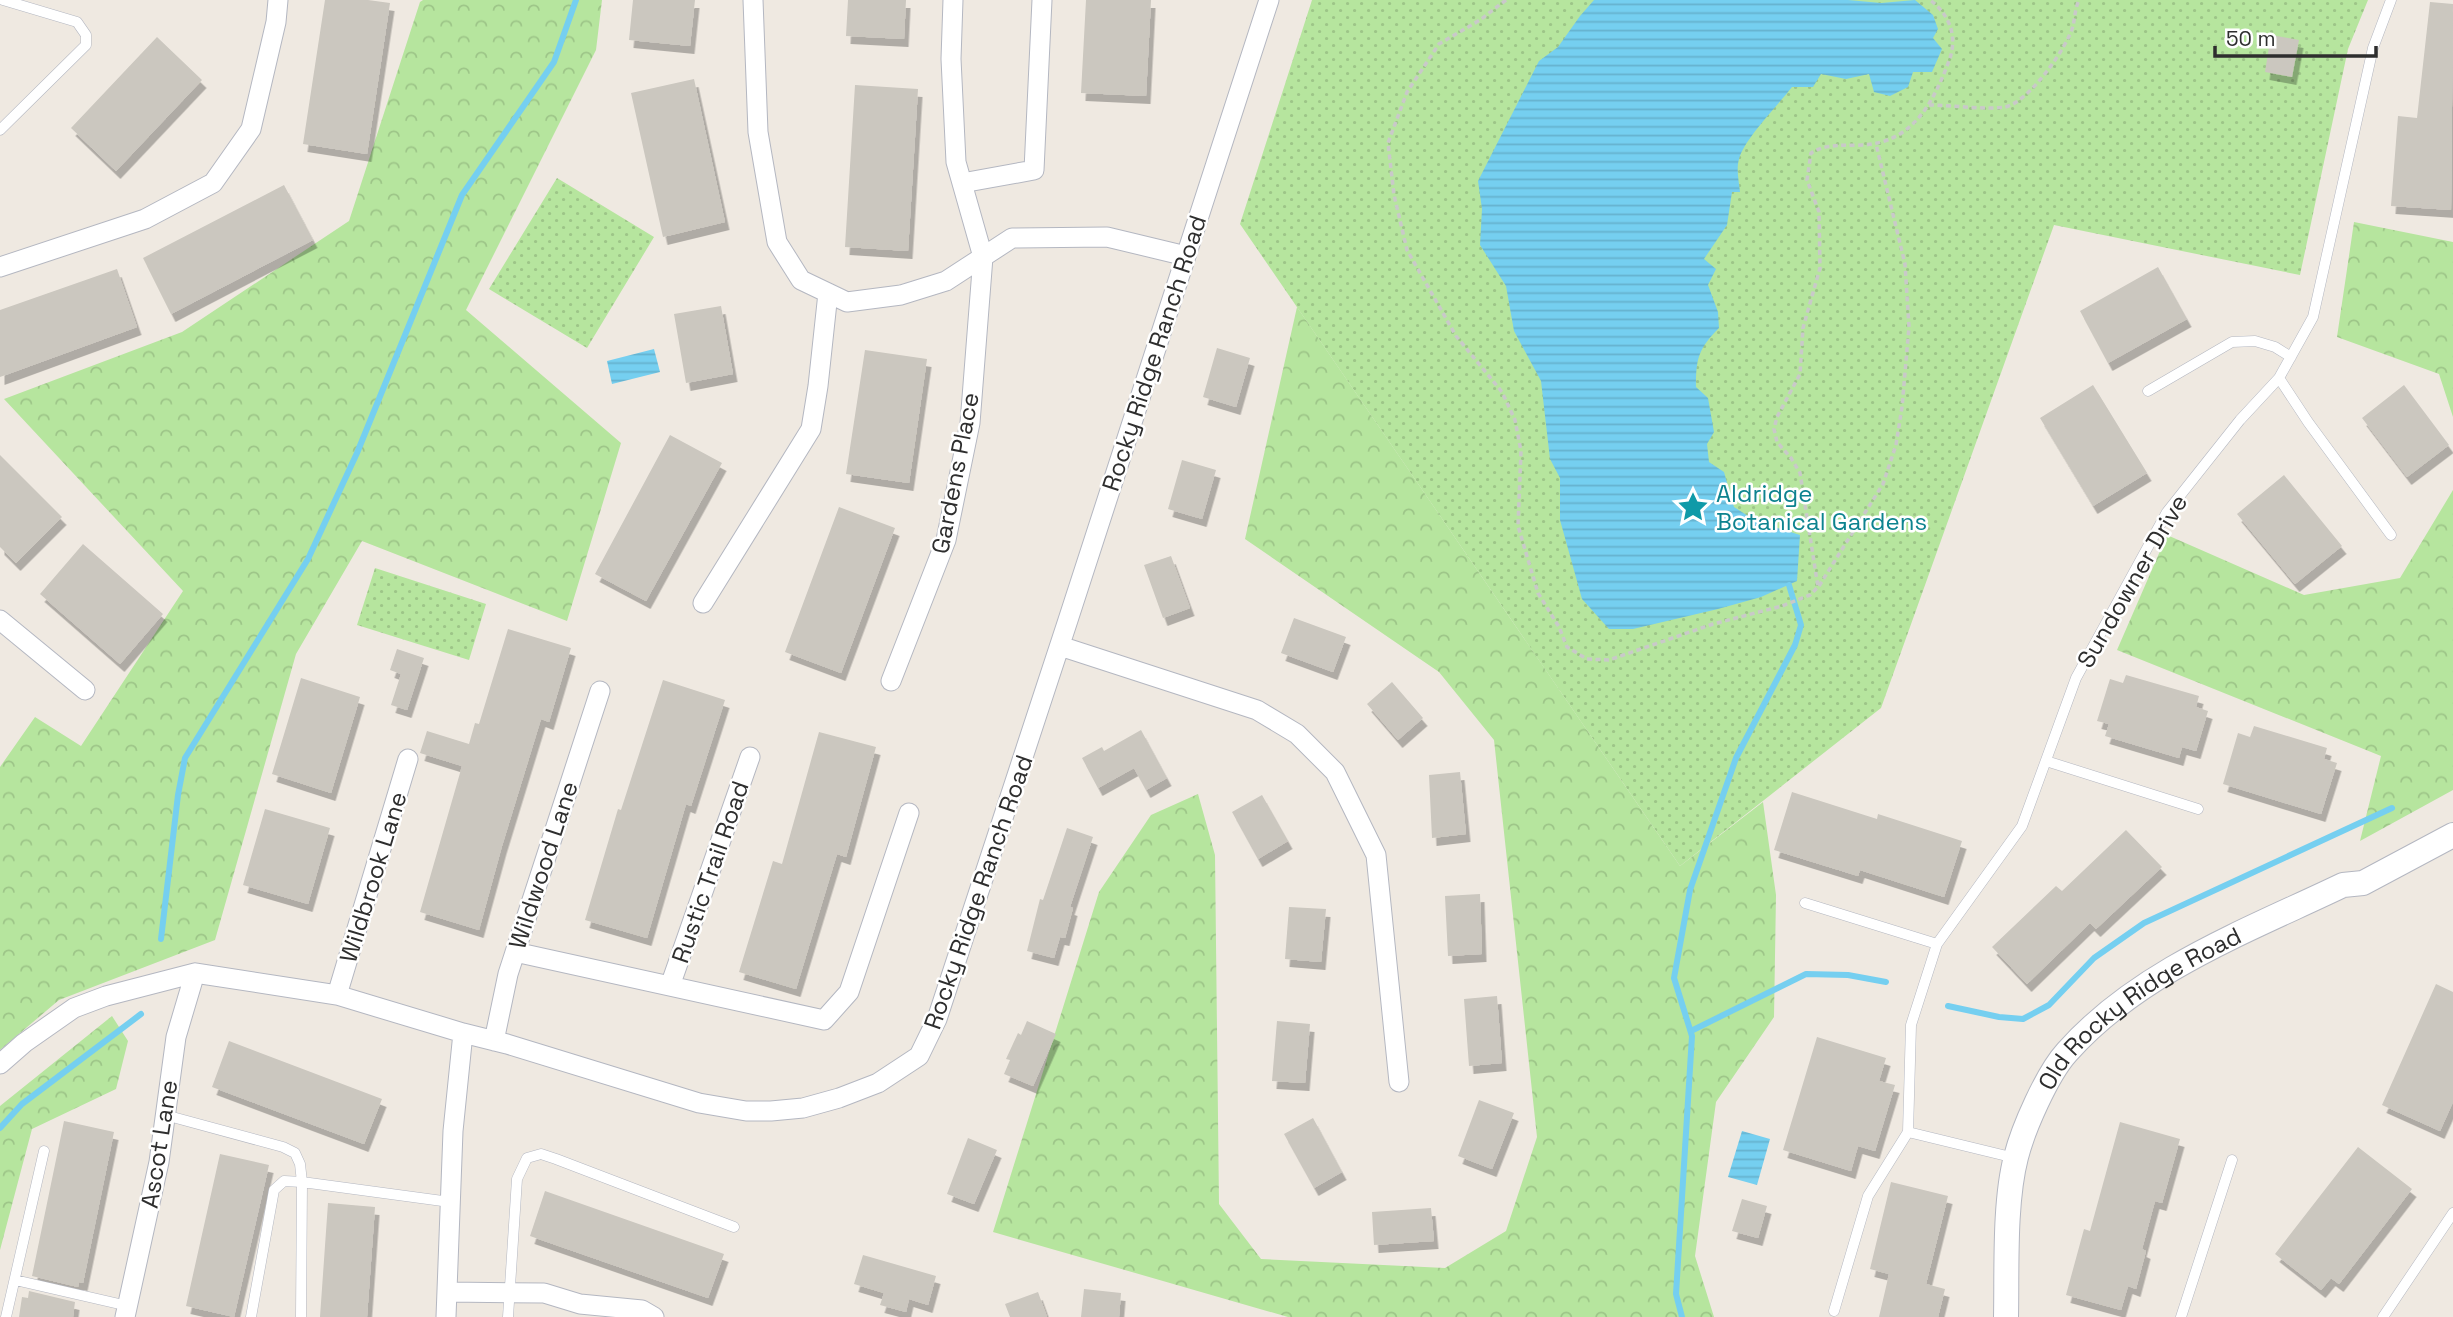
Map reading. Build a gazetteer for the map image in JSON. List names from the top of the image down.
{
  "streets": {
    "street": [
      "Rocky Ridge Ranch Road",
      "Gardens Place",
      "Wildwood Lane",
      "Rustic Trail Road",
      "Wildbrook Lane",
      "Old Rocky Ridge Road",
      "Ascot Lane"
    ],
    "lane": ["Sundowner Drive"]
  },
  "crossings": [
    ["Rocky Ridge Ranch Road", "Wildwood Lane"],
    ["Rocky Ridge Ranch Road", "Wildbrook Lane"],
    ["Rocky Ridge Ranch Road", "Ascot Lane"],
    ["Wildwood Lane", "Rustic Trail Road"]
  ],
  "places": {
    "place": ["Aldridge Botanical Gardens"]
  },
  "scale_bar": "50 m"
}
